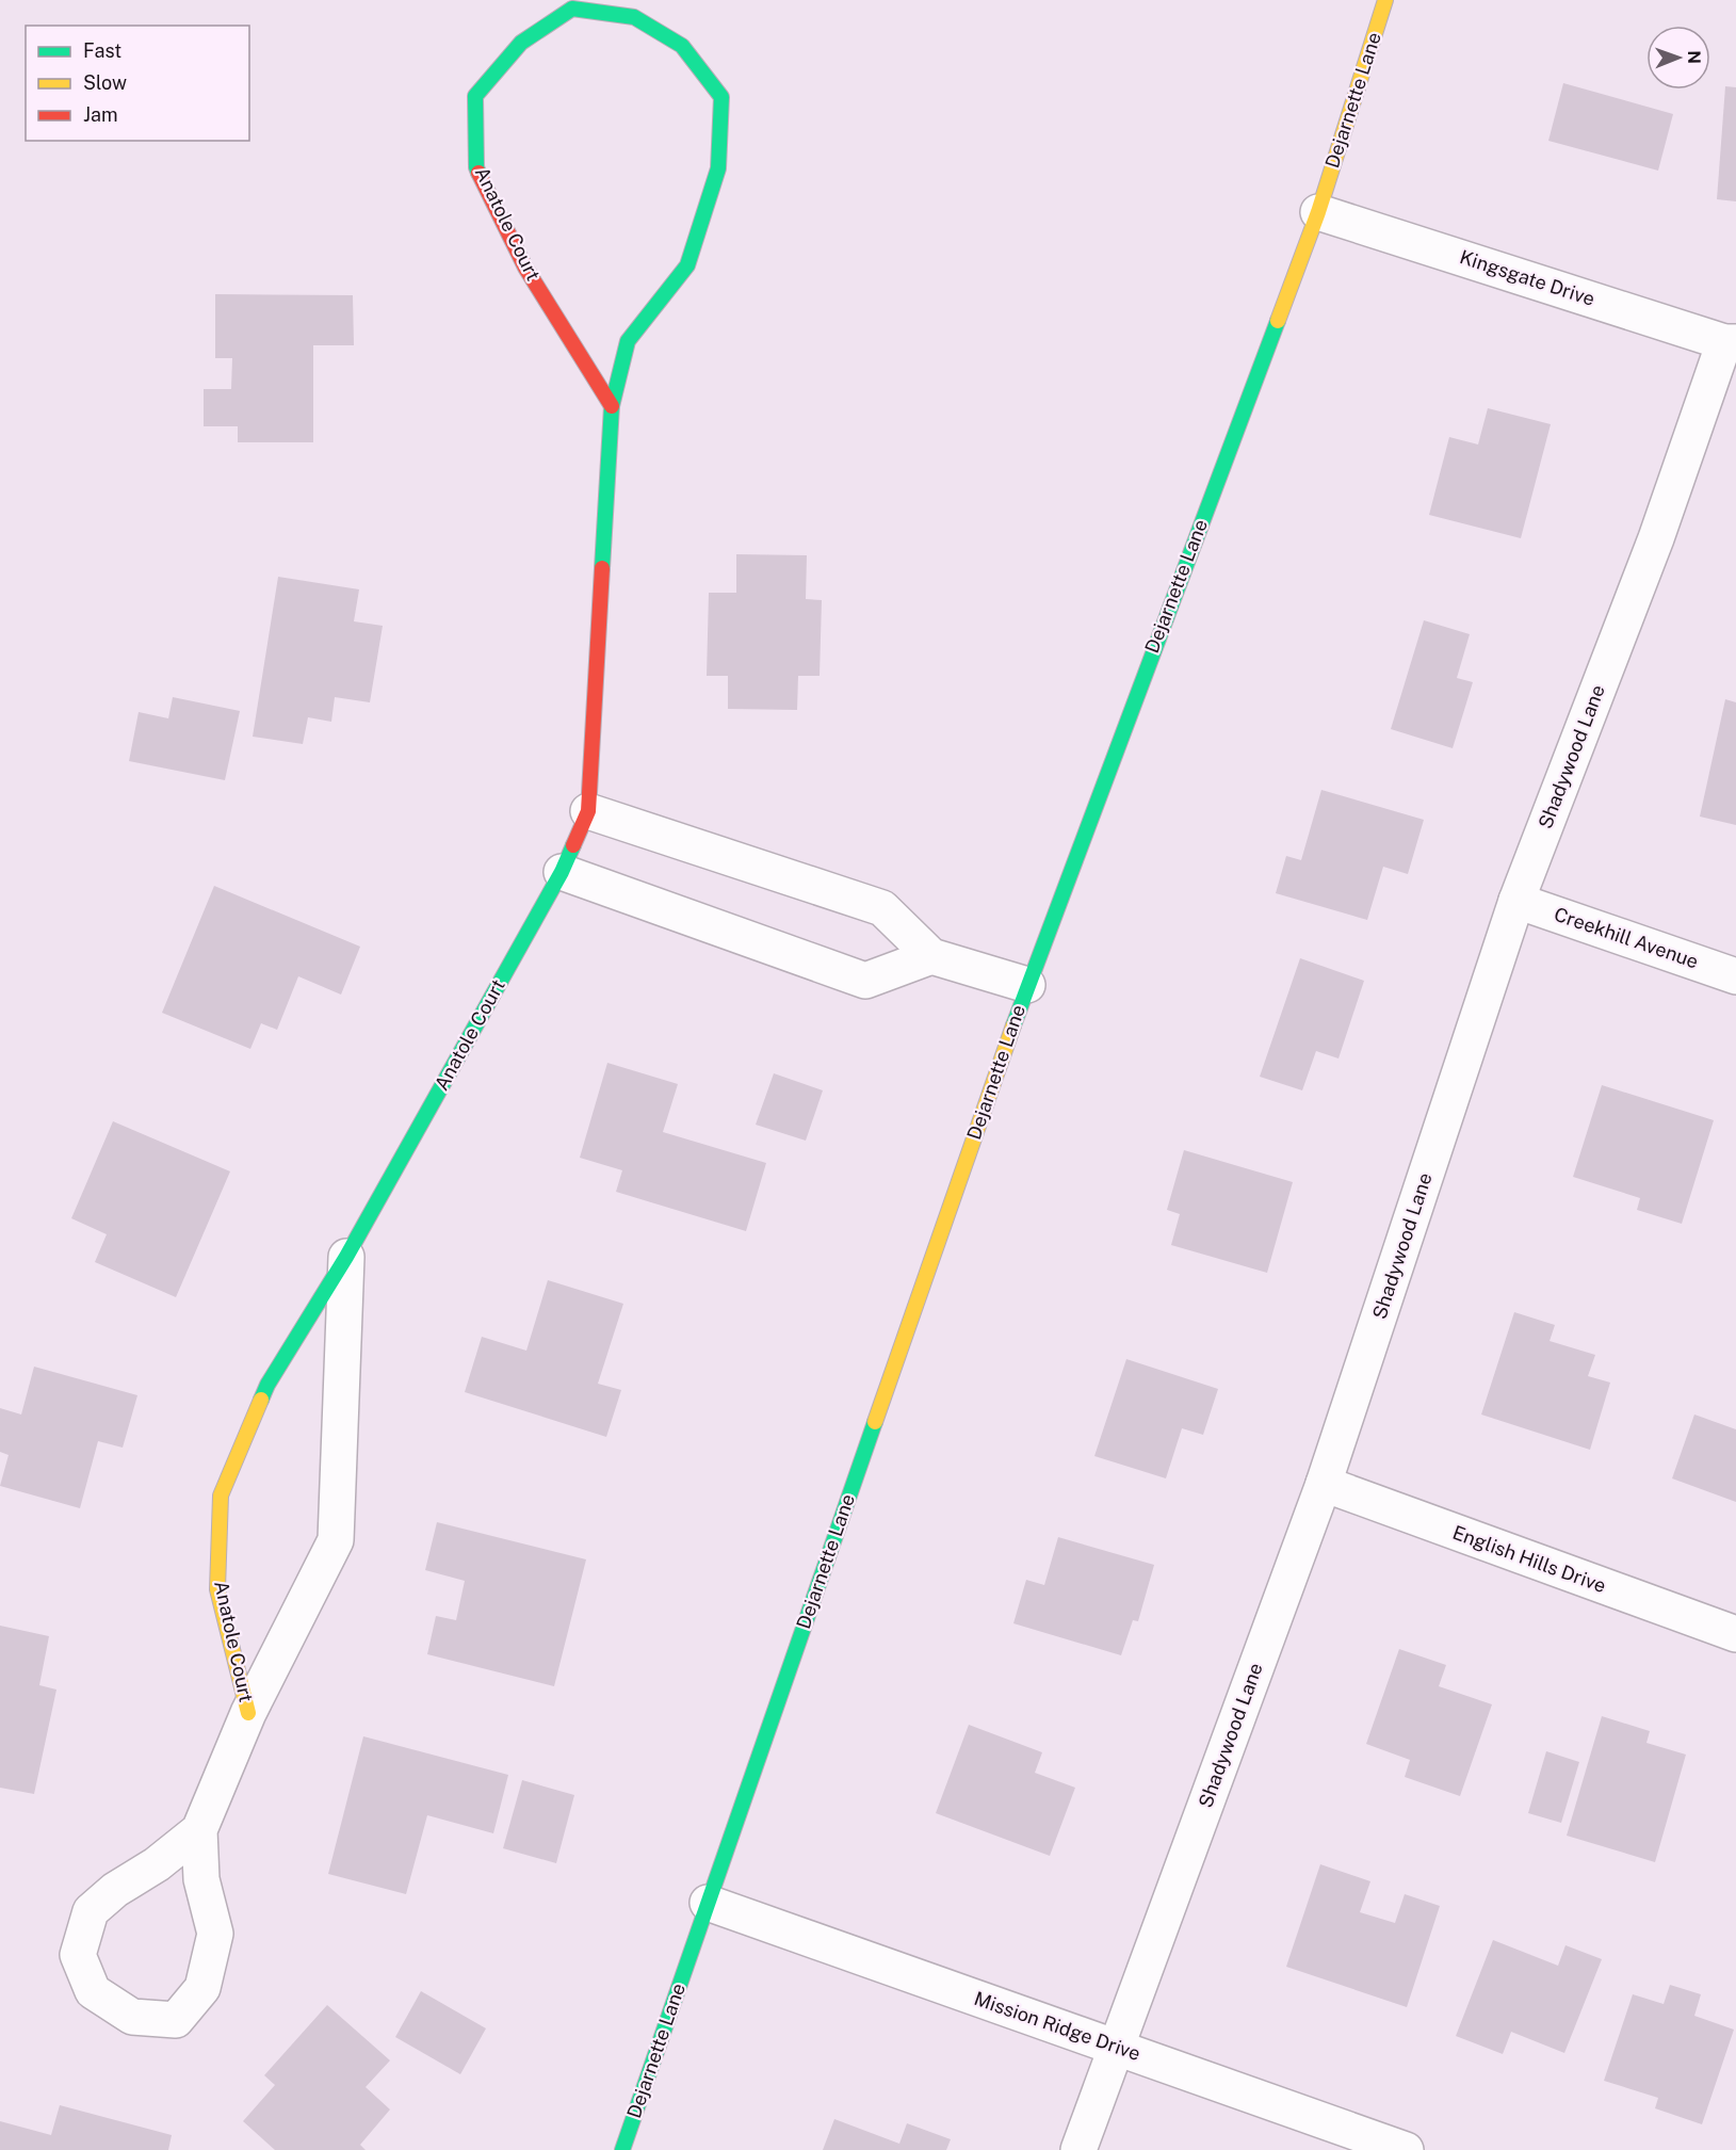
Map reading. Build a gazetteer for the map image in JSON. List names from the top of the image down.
{
  "streets": {
    "street": [
      "Dejarnette Lane",
      "Anatole Court",
      "Kingsgate Drive",
      "Shadywood Lane",
      "Creekhill Avenue",
      "English Hills Drive",
      "Mission Ridge Drive"
    ]
  },
  "crossings": [
    ["Dejarnette Lane", "Kingsgate Drive"],
    ["Dejarnette Lane", "Mission Ridge Drive"],
    ["Kingsgate Drive", "Shadywood Lane"],
    ["Shadywood Lane", "Creekhill Avenue"],
    ["Shadywood Lane", "English Hills Drive"],
    ["Shadywood Lane", "Mission Ridge Drive"]
  ],
  "legend": ["Fast", "Slow", "Jam"],
  "north": "right"
}
